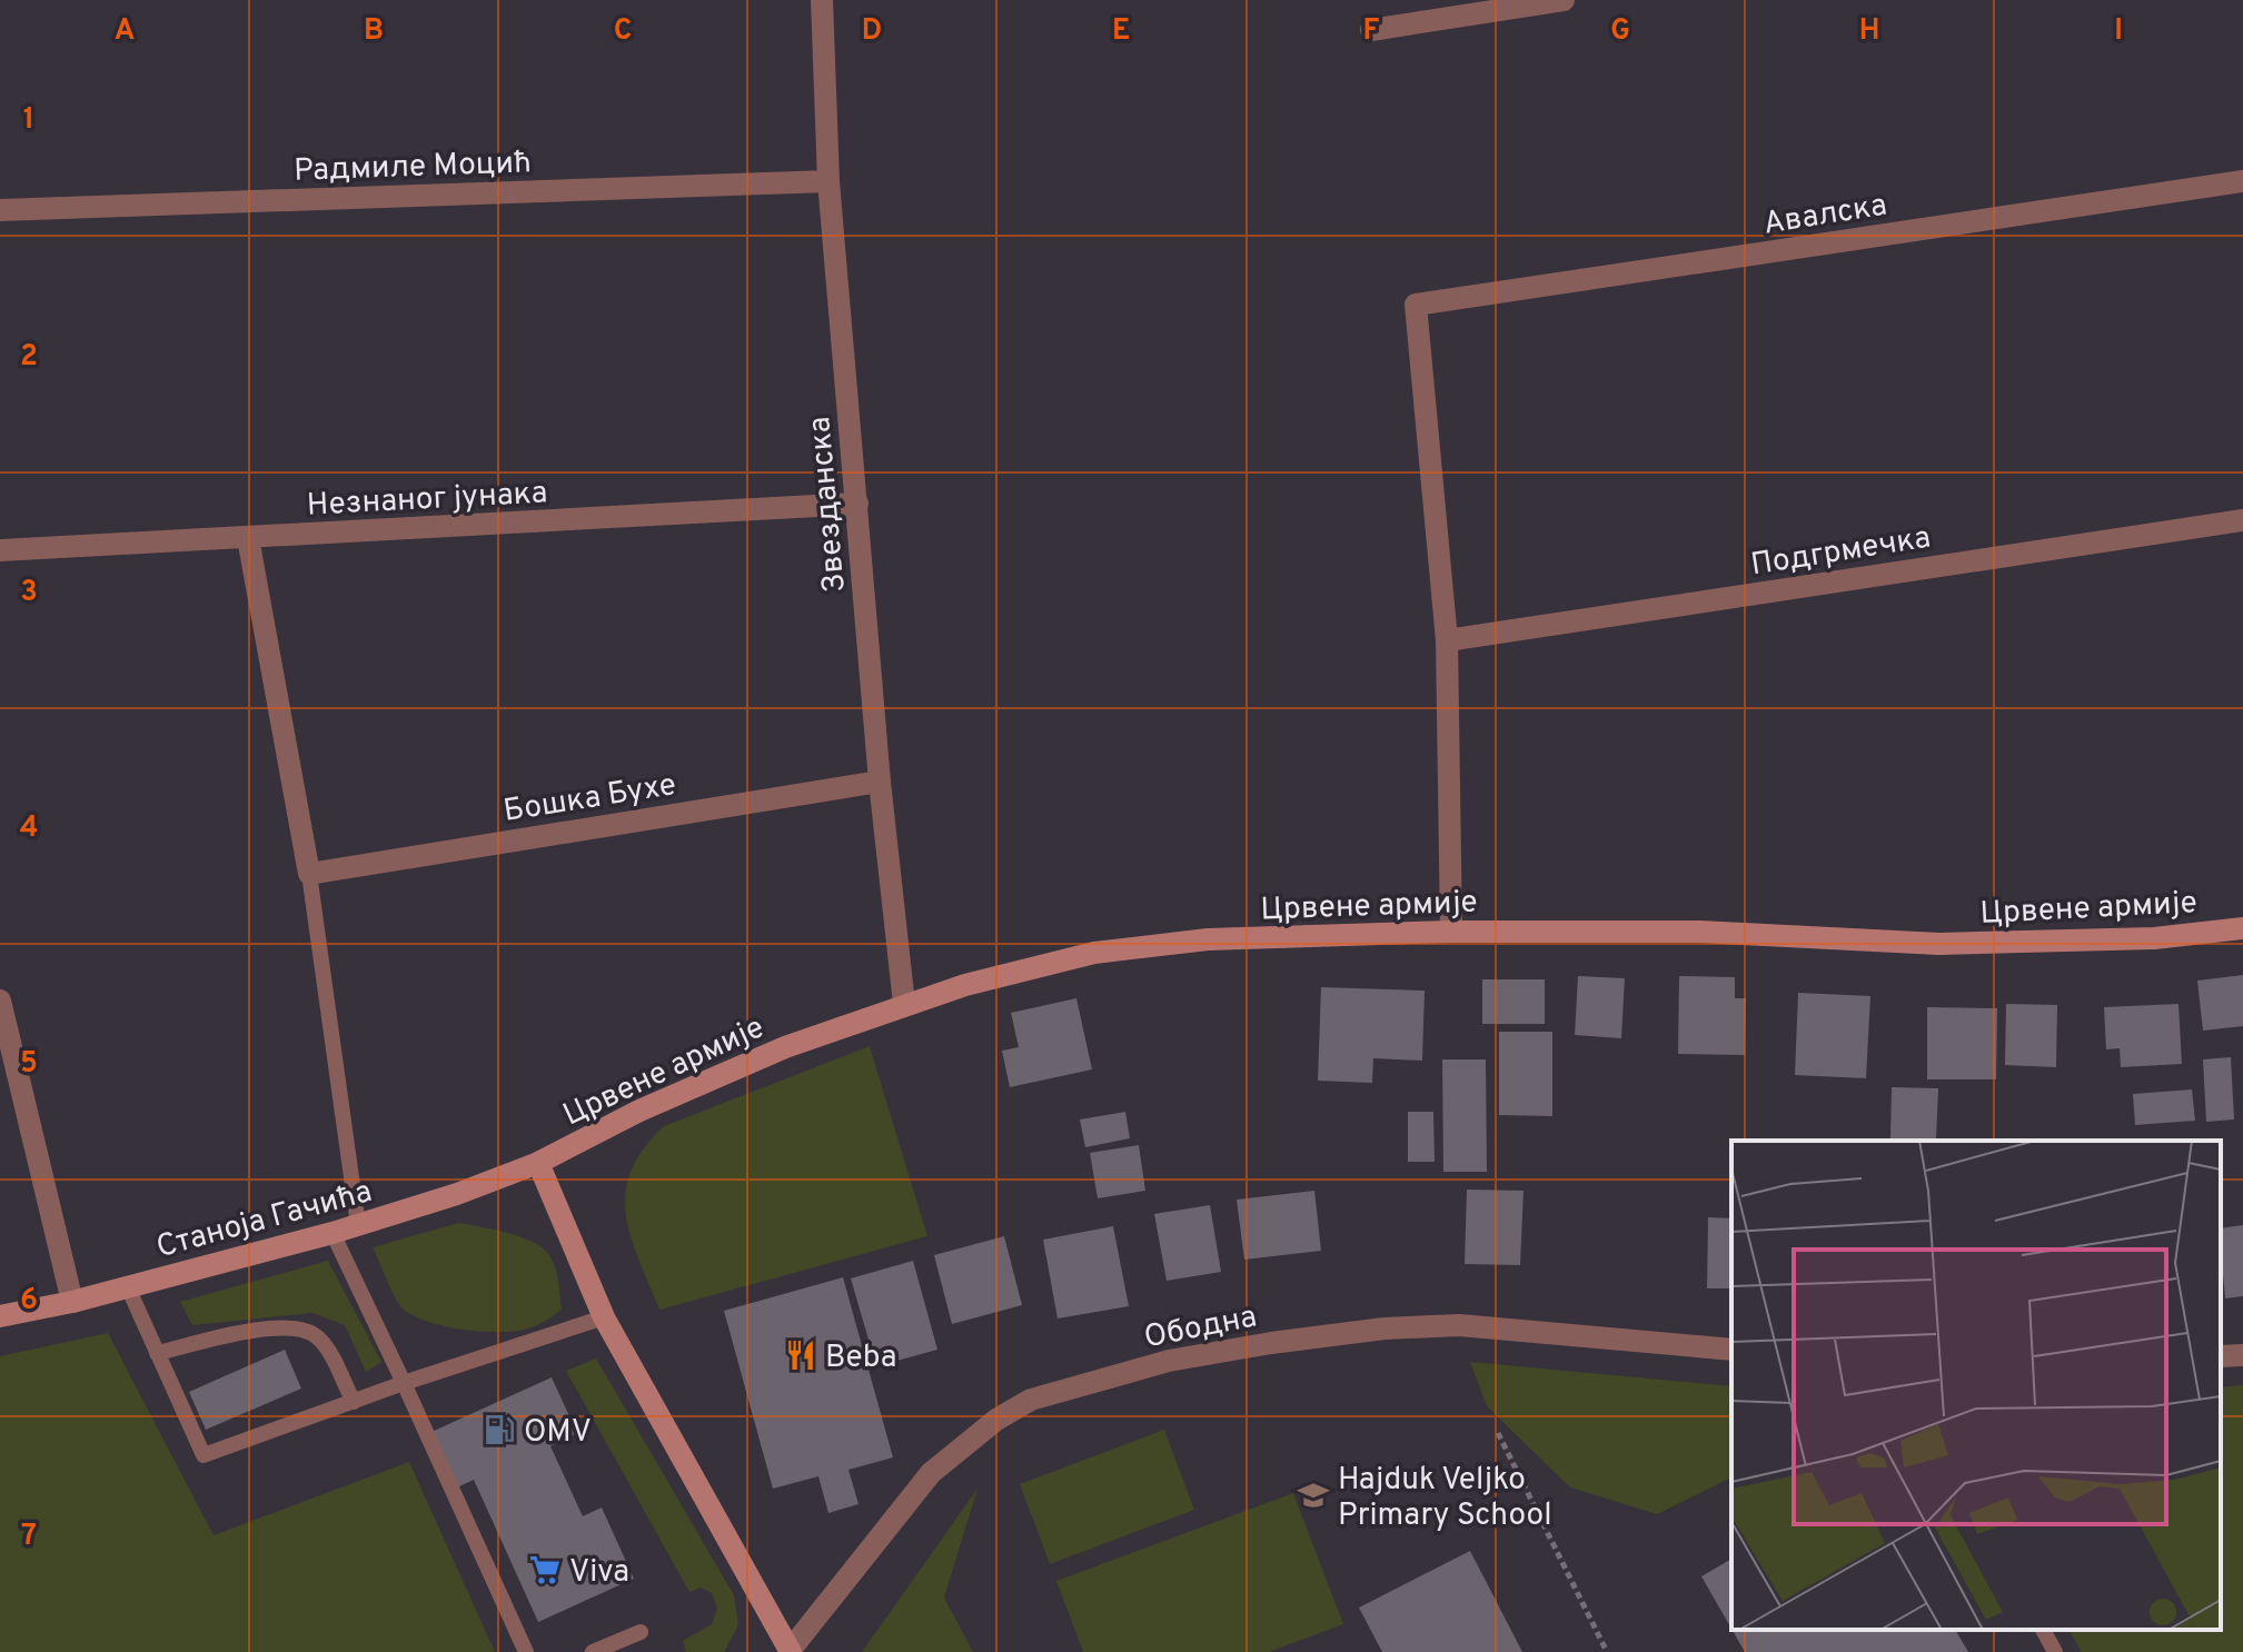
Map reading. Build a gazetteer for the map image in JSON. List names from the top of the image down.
{
  "streets": {
    "main road": ["Црвене армије", "Станоја Гачића"],
    "street": [
      "Радмиле Моцић",
      "Авалска",
      "Незнаног јунака",
      "Звезданска",
      "Подгрмечка",
      "Бошка Бухе",
      "Ободна"
    ]
  },
  "crossings": [
    ["Радмиле Моцић", "Звезданска"],
    ["Авалска", "Подгрмечка"],
    ["Незнаног јунака", "Звезданска"],
    ["Звезданска", "Бошка Бухе"],
    ["Звезданска", "Црвене армије"],
    ["Црвене армије", "Станоја Гачића"]
  ],
  "places": {
    "restaurant": ["Beba"],
    "fuel station": ["OMV"],
    "school or university": ["Hajduk Veljko Primary School"],
    "supermarket": ["Viva"]
  },
  "grid": {
    "columns": [
      "A",
      "B",
      "C",
      "D",
      "E",
      "F",
      "G",
      "H",
      "I"
    ],
    "rows": [
      "1",
      "2",
      "3",
      "4",
      "5",
      "6",
      "7"
    ]
  }
}
